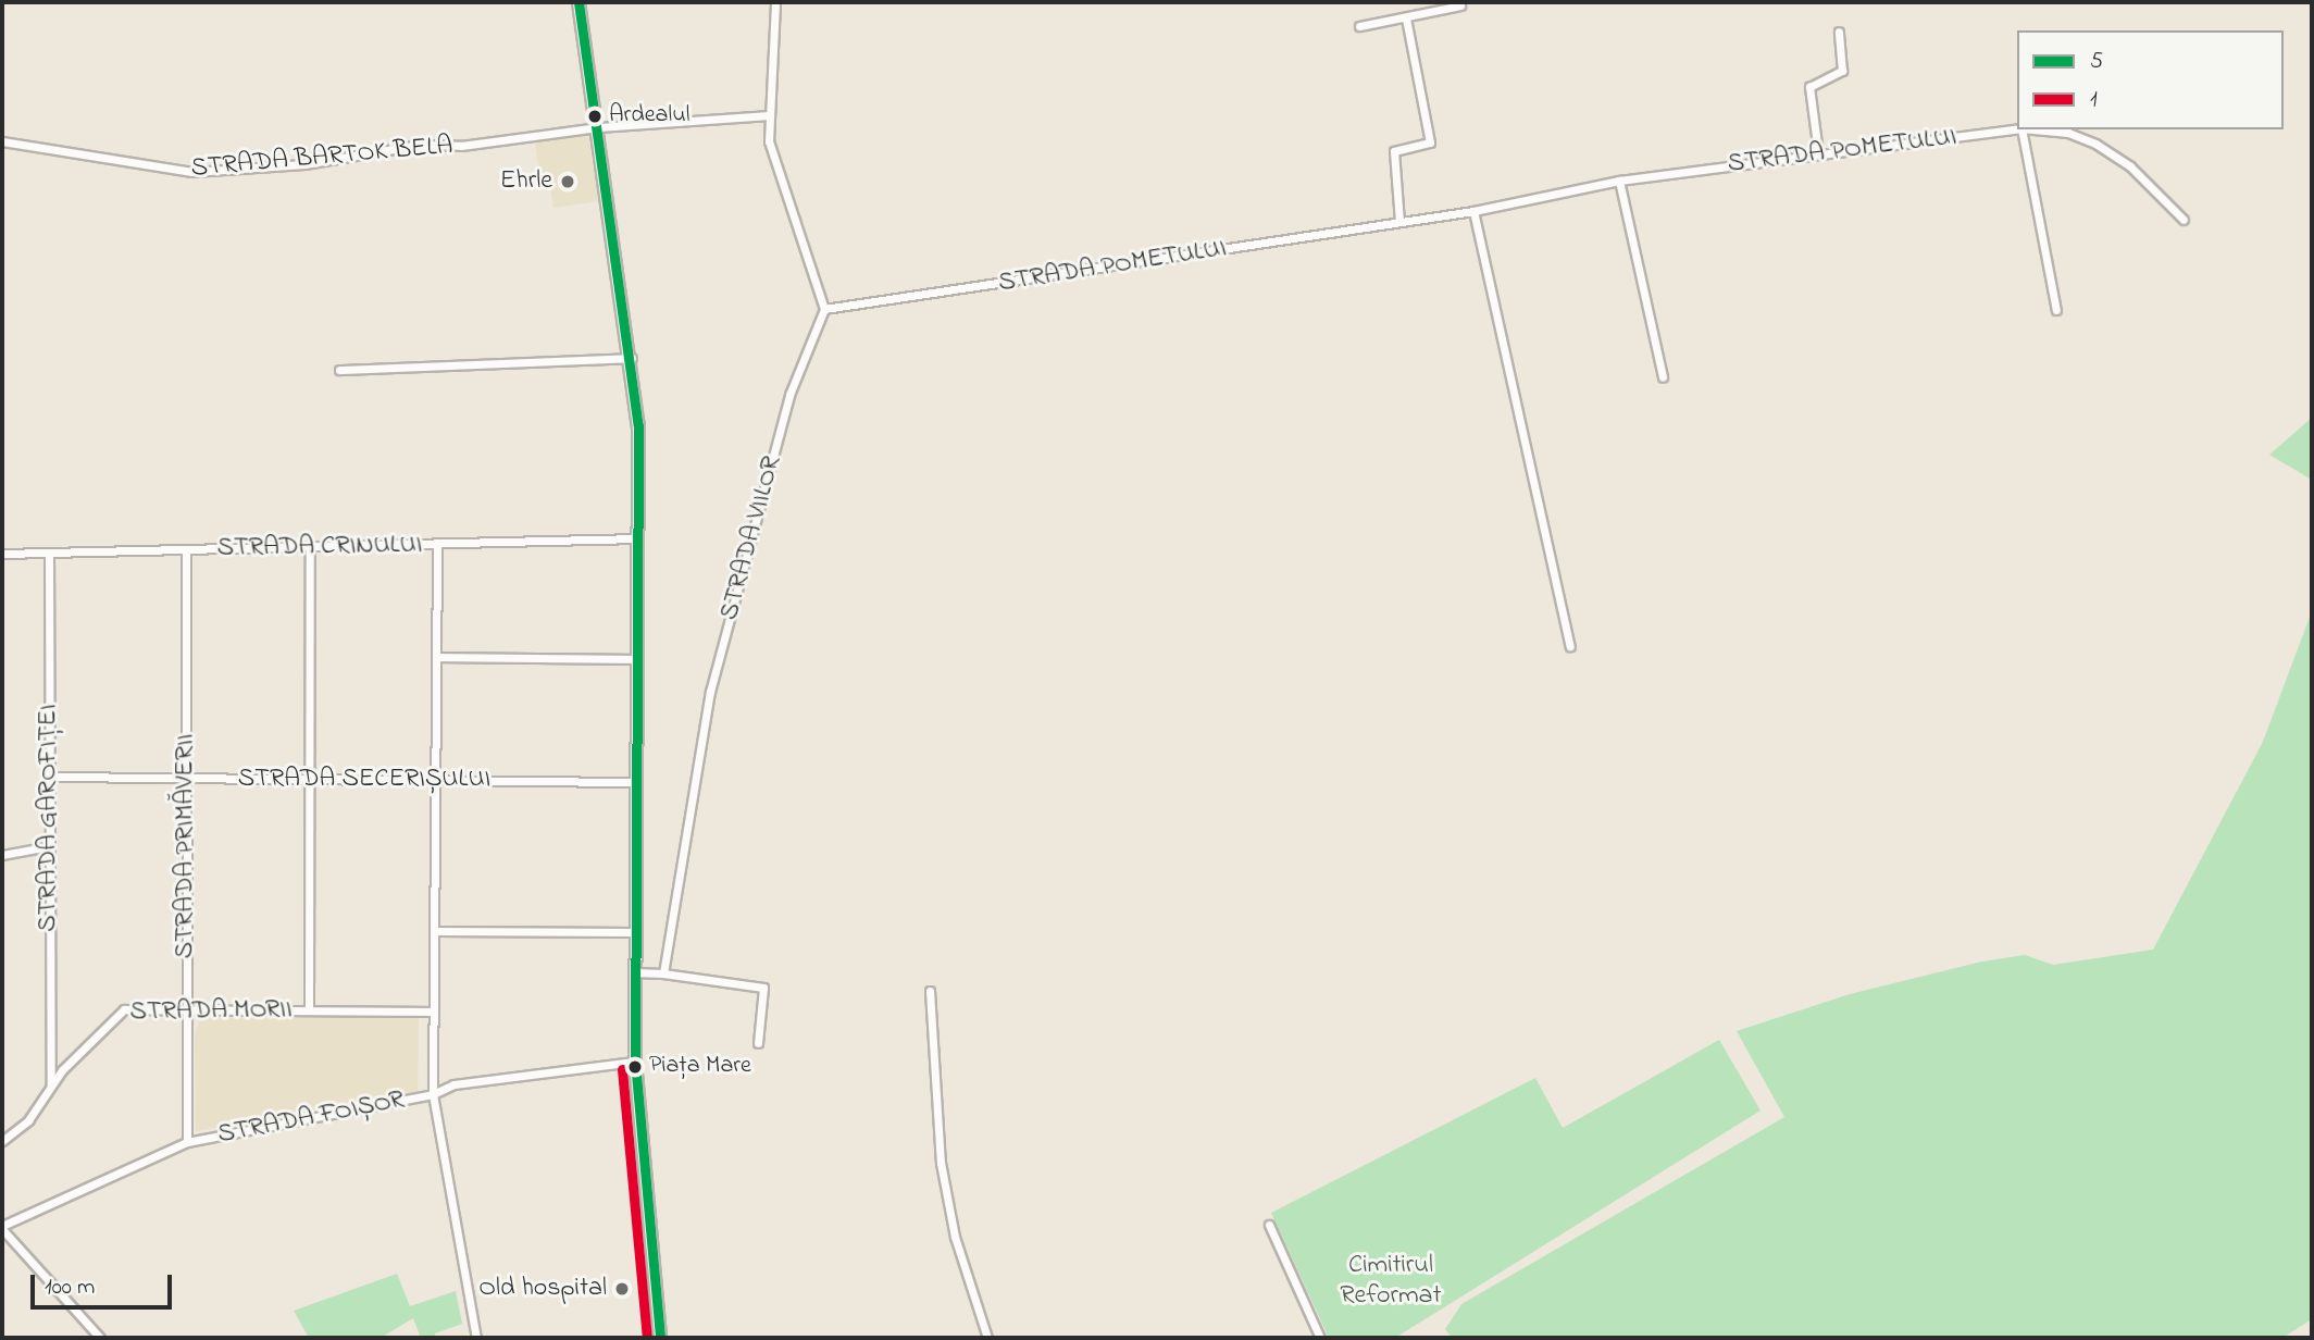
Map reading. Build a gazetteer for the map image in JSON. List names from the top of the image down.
{
  "streets": {
    "street": [
      "STRADA POMETULUI",
      "STRADA BARTOK BELA",
      "STRADA VIILOR",
      "STRADA CRINULUI",
      "STRADA SECERIȘULUI",
      "STRADA GAROFIȚEI",
      "STRADA PRIMĂVERII",
      "STRADA MORII",
      "STRADA FOIȘOR"
    ]
  },
  "crossings": [
    ["STRADA POMETULUI", "STRADA VIILOR"],
    ["STRADA CRINULUI", "STRADA GAROFIȚEI"],
    ["STRADA CRINULUI", "STRADA PRIMĂVERII"],
    ["STRADA SECERIȘULUI", "STRADA GAROFIȚEI"],
    ["STRADA SECERIȘULUI", "STRADA PRIMĂVERII"],
    ["STRADA GAROFIȚEI", "STRADA MORII"],
    ["STRADA PRIMĂVERII", "STRADA MORII"],
    ["STRADA PRIMĂVERII", "STRADA FOIȘOR"]
  ],
  "parks": ["Cimitirul Reformat"],
  "places": [
    "Ardealul",
    "Ehrle",
    "Piața Mare",
    "Old hospital"
  ],
  "lines": ["transit line 5", "transit line 1"],
  "legend": ["5", "1"],
  "scale_bar": "100 m"
}
